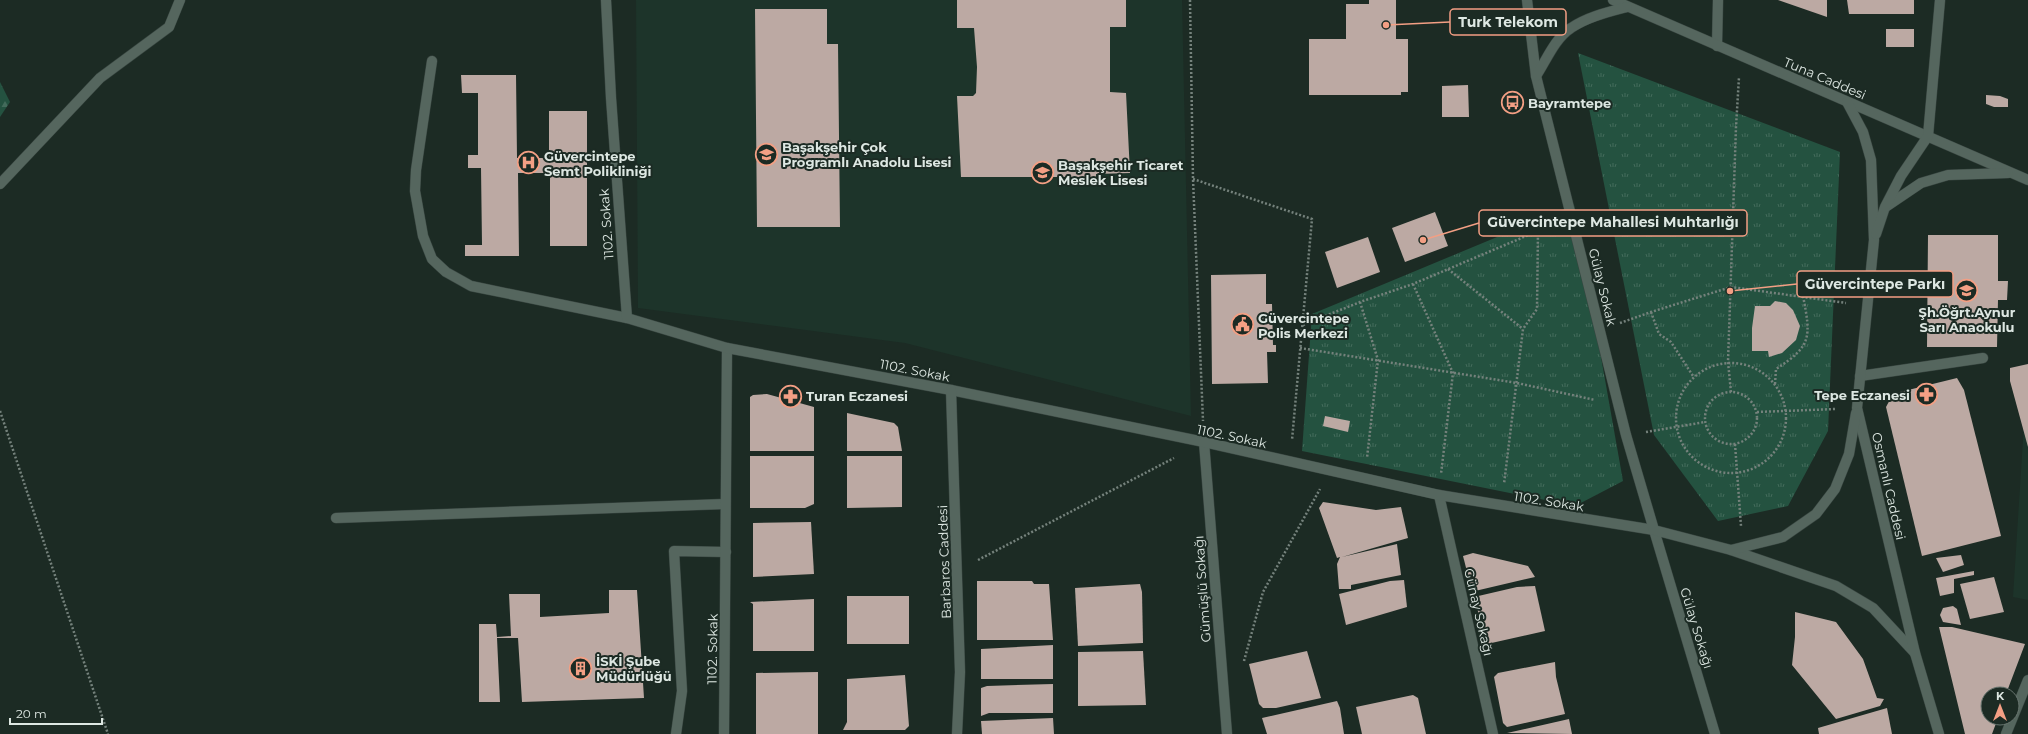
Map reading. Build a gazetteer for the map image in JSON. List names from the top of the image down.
{
  "streets": {
    "street": [
      "Tuna Caddesi",
      "1102. Sokak",
      "Gülay Sokak",
      "Osmanlı Caddesi",
      "Barbaros Caddesi",
      "Gümüşlü Sokağı",
      "Günay Sokağı",
      "Gülay Sokağı"
    ]
  },
  "crossings": [
    ["1102. Sokak", "Gülay Sokak"],
    ["1102. Sokak", "Osmanlı Caddesi"],
    ["1102. Sokak", "Barbaros Caddesi"],
    ["1102. Sokak", "Gümüşlü Sokağı"],
    ["1102. Sokak", "Günay Sokağı"],
    ["1102. Sokak", "Gülay Sokağı"],
    ["Gülay Sokak", "Gülay Sokağı"]
  ],
  "places": {
    "other": ["Turk Telekom", "Güvercintepe Mahallesi Muhtarlığı", "Güvercintepe Parkı"],
    "bus stop": ["Bayramtepe"],
    "school or university": ["Başakşehir Çok Programlı Anadolu Lisesi", "Başakşehir Ticaret Meslek Lisesi", "Şh.Öğrt.Aynur Sarı Anaokulu"],
    "hospital": ["Güvercintepe Semt Polikliniği"],
    "public building": ["Güvercintepe Polis Merkezi"],
    "pharmacy": ["Tepe Eczanesi", "Turan Eczanesi"],
    "building": ["İSKİ Şube Müdürlüğü"]
  },
  "scale_bar": "20 m",
  "north": "top"
}
